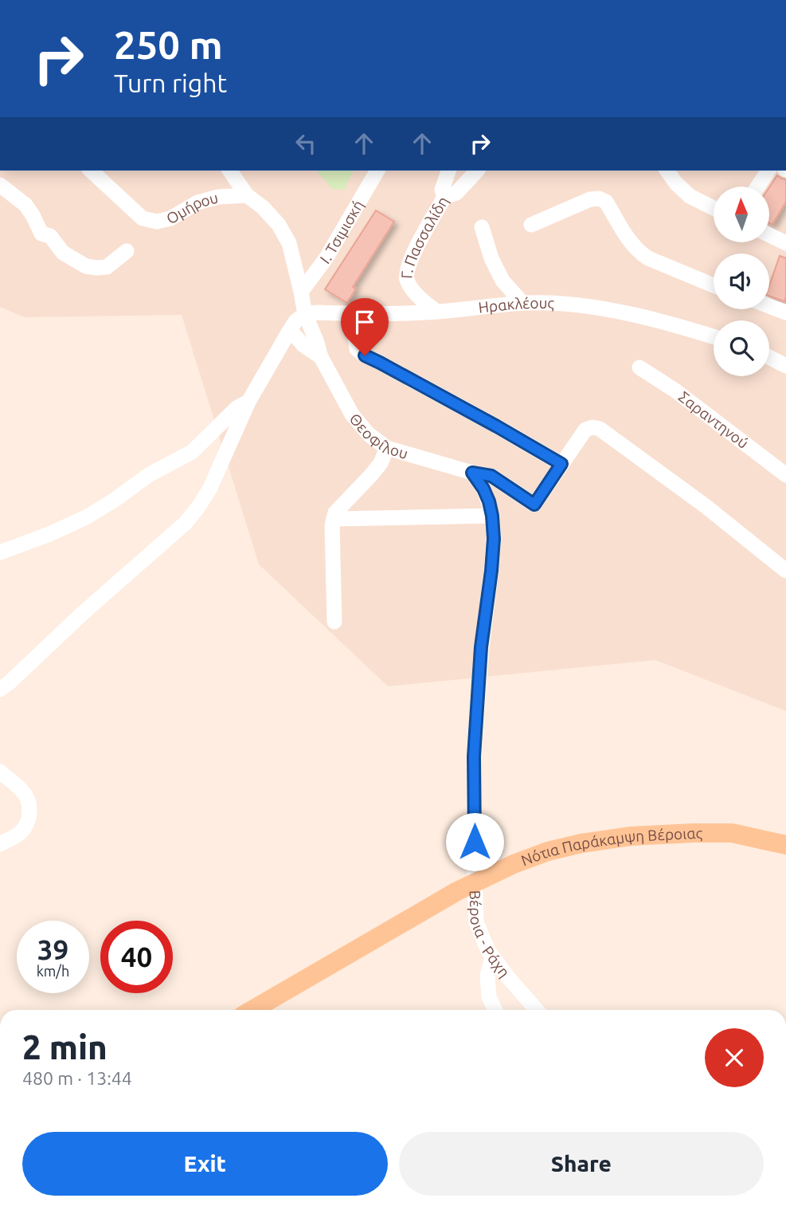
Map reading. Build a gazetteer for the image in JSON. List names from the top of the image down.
{
  "streets": {
    "main road": ["Νότια Παράκαμψη Βέροιας"],
    "street": [
      "Ομήρου",
      "Ι. Τσιμισκή",
      "Γ. Πασσαλίδη",
      "Ηρακλέους",
      "Σαραντηνού",
      "Θεοφίλου",
      "Βέροια - Ράχη"
    ]
  },
  "crossings": [
    ["Ομήρου", "Θεοφίλου"],
    ["Ι. Τσιμισκή", "Θεοφίλου"],
    ["Γ. Πασσαλίδη", "Ηρακλέους"],
    ["Ηρακλέους", "Θεοφίλου"],
    ["Θεοφίλου", "Βέροια - Ράχη"]
  ],
  "north": "top",
  "page": {
    "turn": ["250 m", "Turn right"],
    "speed": "39 km/h",
    "limit": "40",
    "heading": ["2 min", "480 m · 13:44"],
    "buttons": ["Exit", "Share"]
  }
}
